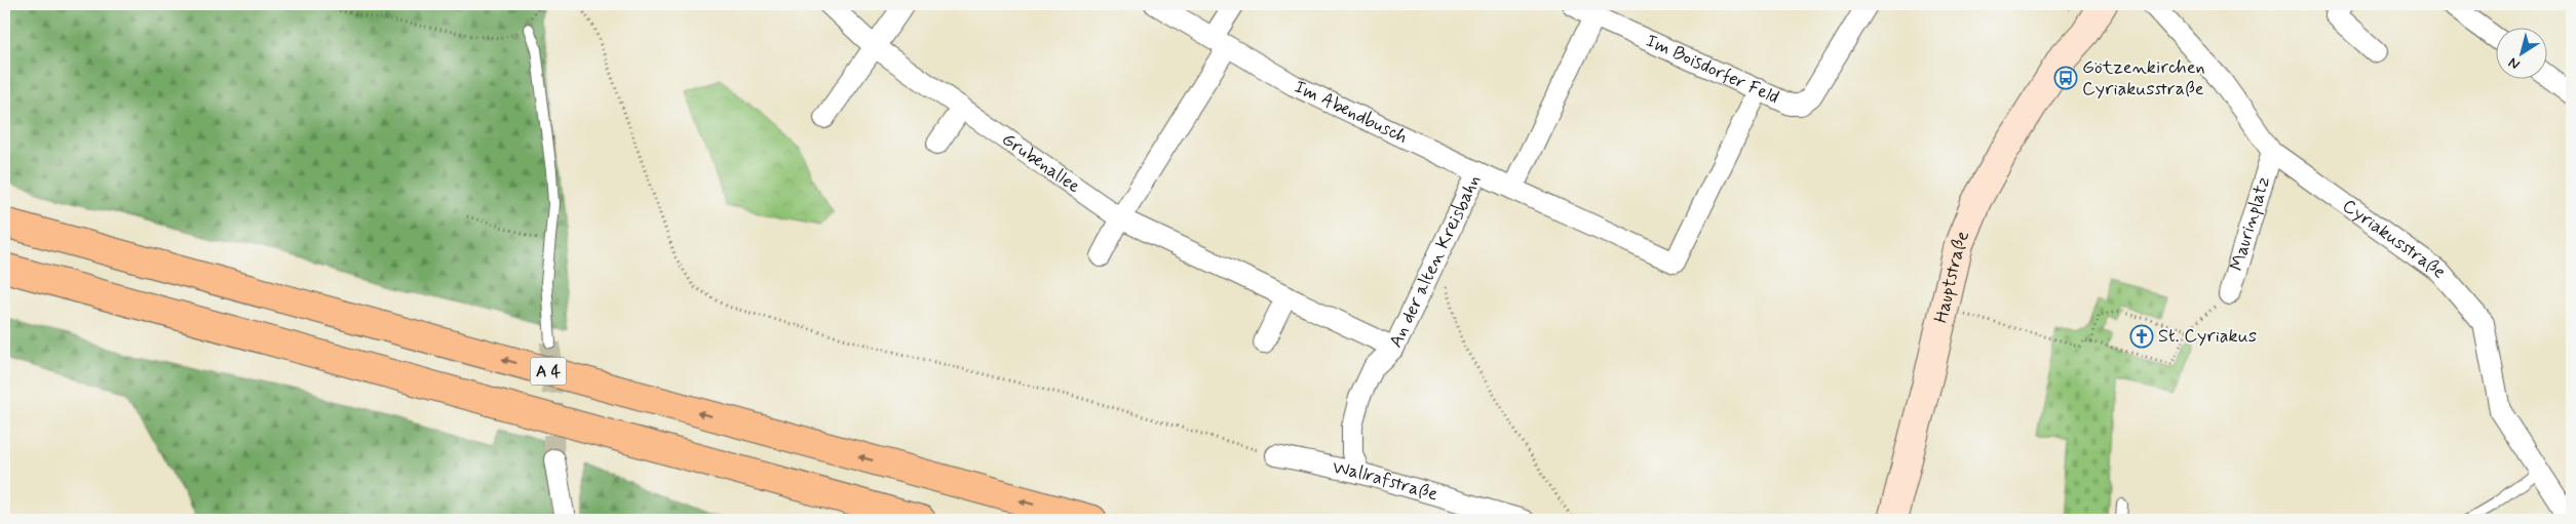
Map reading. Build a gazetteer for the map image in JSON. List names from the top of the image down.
{
  "streets": {
    "highway": ["A 4"],
    "main road": ["Hauptstraße"],
    "street": [
      "Im Boisdorfer Feld",
      "Im Abendbusch",
      "Grubenallee",
      "Maurinplatz",
      "Cyriakusstraße",
      "An der alten Kreisbahn",
      "Wallrafstraße"
    ]
  },
  "crossings": [
    ["Im Boisdorfer Feld", "An der alten Kreisbahn"],
    ["Im Abendbusch", "An der alten Kreisbahn"],
    ["Grubenallee", "An der alten Kreisbahn"],
    ["Maurinplatz", "Cyriakusstraße"],
    ["An der alten Kreisbahn", "Wallrafstraße"]
  ],
  "places": {
    "bus stop": ["Götzenkirchen Cyriakusstraße"],
    "church": ["St. Cyriakus"]
  },
  "north": "bottom left"
}
